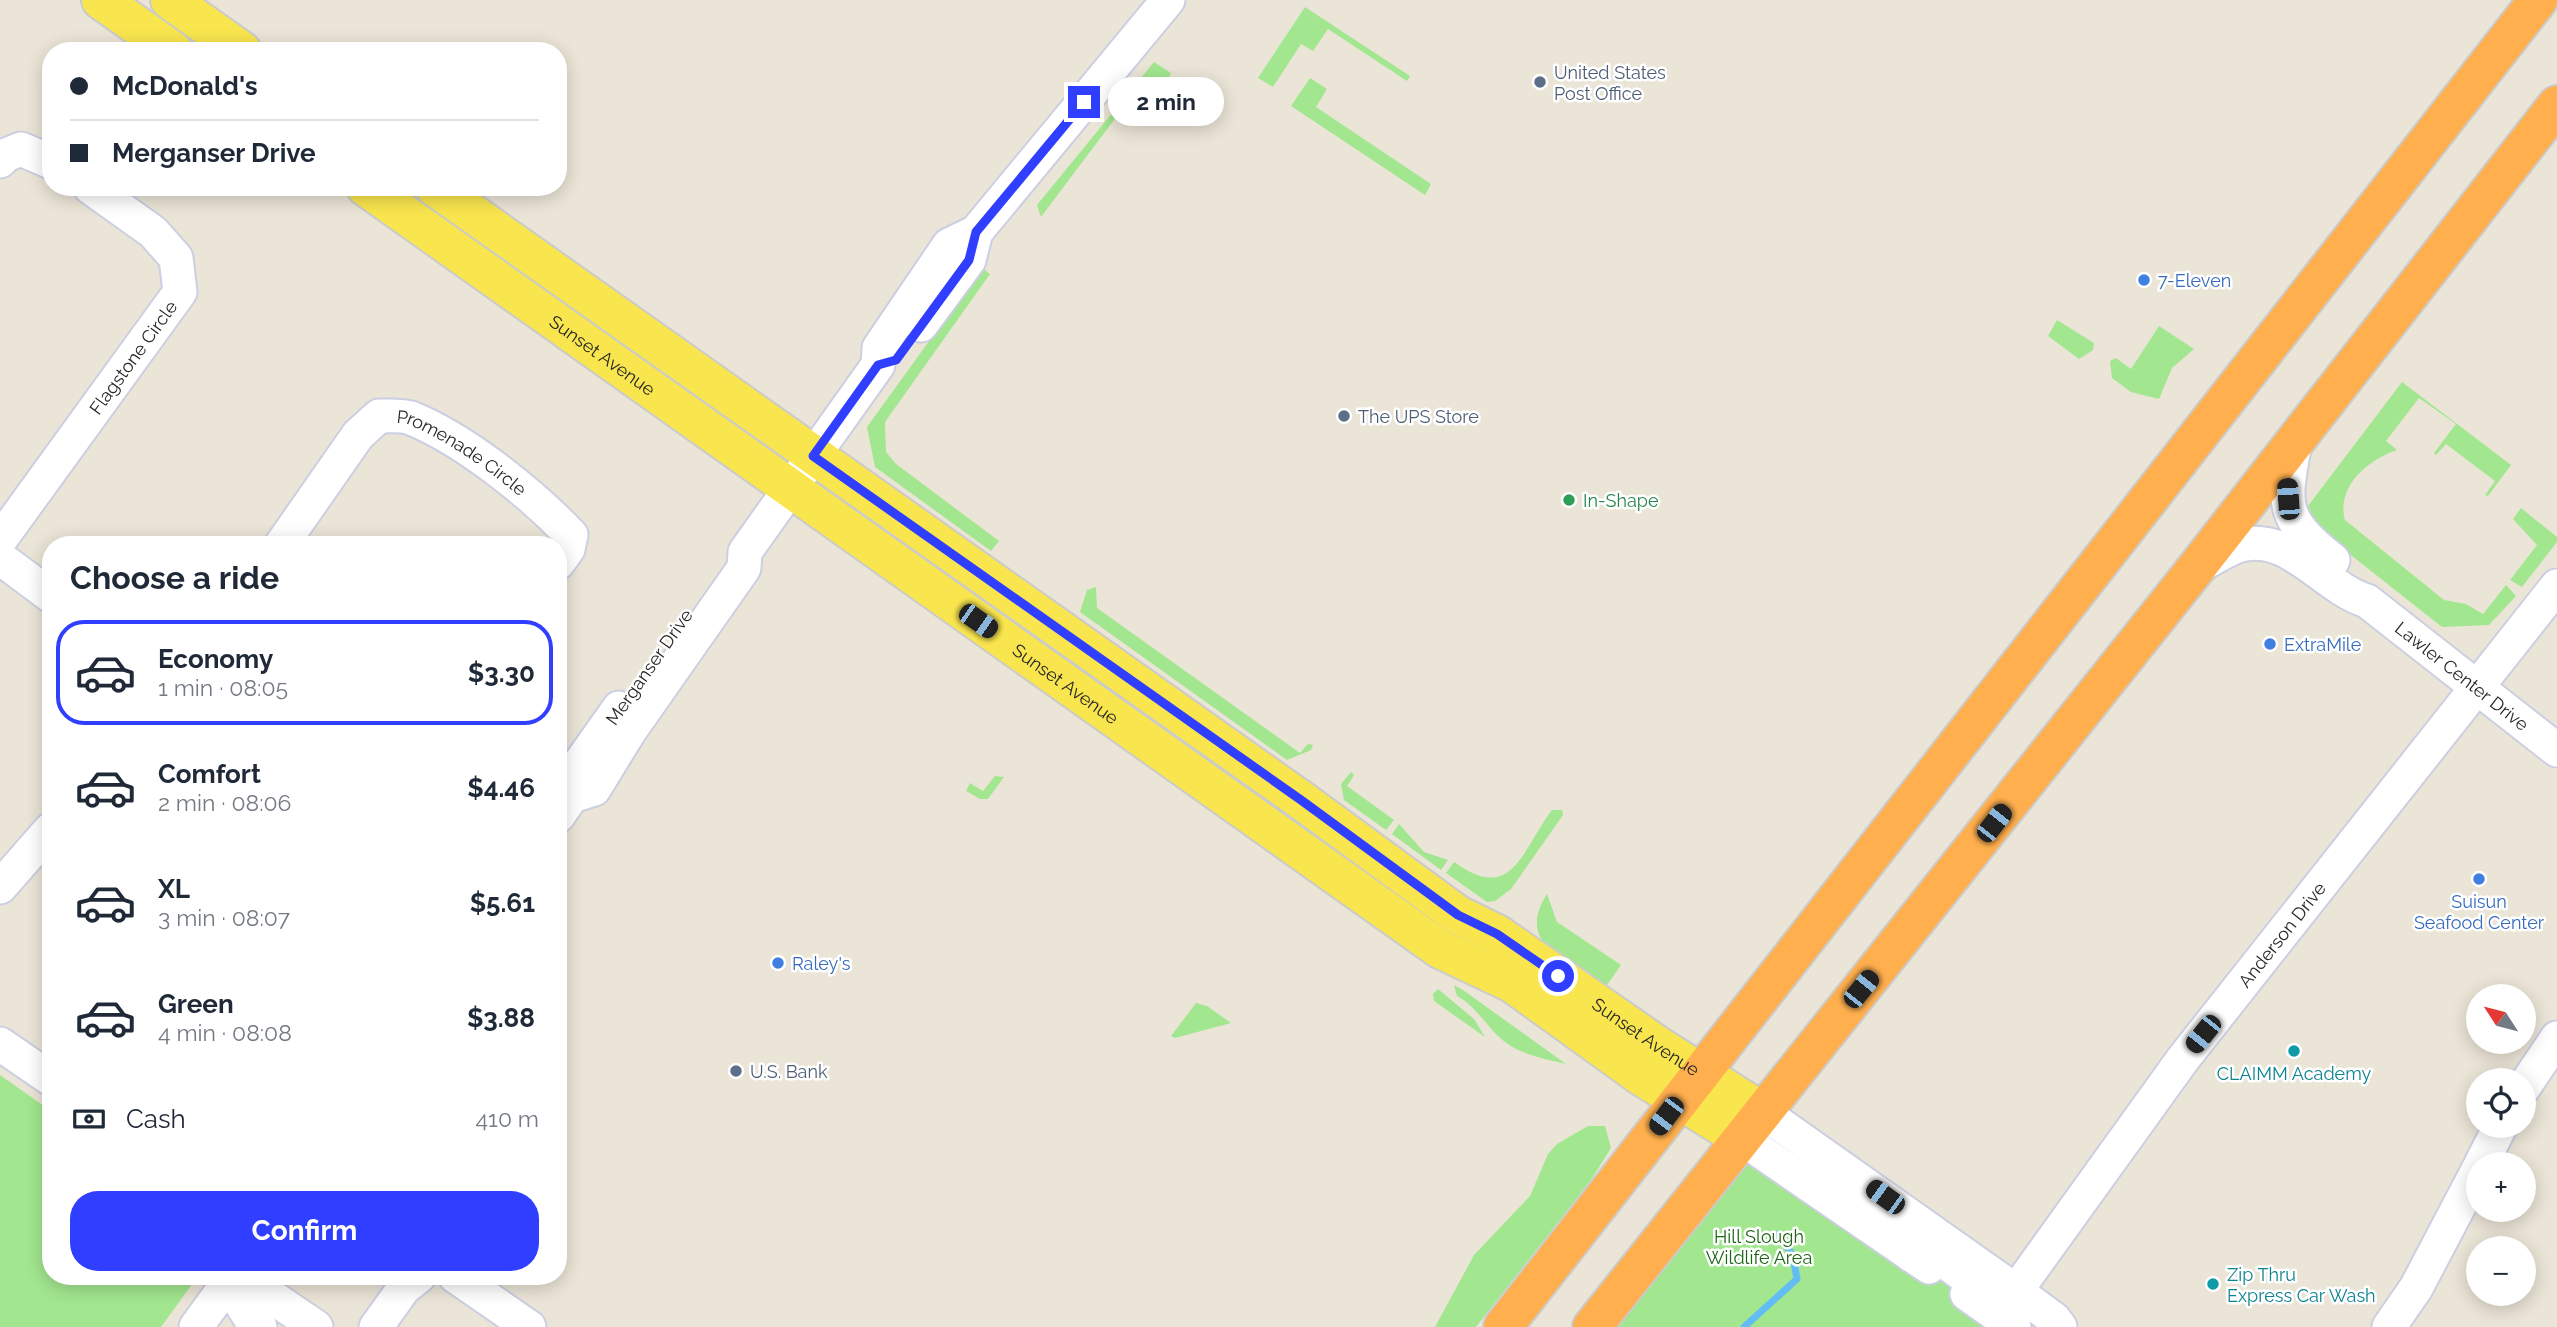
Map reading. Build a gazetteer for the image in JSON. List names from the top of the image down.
{
  "streets": {
    "main road": ["Sunset Avenue"],
    "street": [
      "Flagstone Circle",
      "Promenade Circle",
      "Merganser Drive",
      "Lawler Center Drive",
      "Anderson Drive"
    ]
  },
  "crossings": [
    ["Sunset Avenue", "Merganser Drive"],
    ["Lawler Center Drive", "Anderson Drive"]
  ],
  "parks": ["Hill Slough Wildlife Area"],
  "places": [
    "United States Post Office",
    "7-Eleven",
    "The UPS Store",
    "In-Shape",
    "ExtraMile",
    "Suisun Seafood Center",
    "Raley's",
    "CLAIMM Academy",
    "U.S. Bank",
    "Zip Thru Express Car Wash"
  ],
  "north": "top left",
  "page": {
    "banner": ["McDonald's", "Merganser Drive"],
    "bubble": "2 min",
    "heading": "Choose a ride",
    "list": [
      {
        "name": "Economy",
        "note": "1 min · 08:05",
        "value": "$3.30"
      },
      {
        "name": "Comfort",
        "note": "2 min · 08:06",
        "value": "$4.46"
      },
      {
        "name": "XL",
        "note": "3 min · 08:07",
        "value": "$5.61"
      },
      {
        "name": "Green",
        "note": "4 min · 08:08",
        "value": "$3.88"
      }
    ],
    "map_buttons": ["+", "−"],
    "pay": ["Cash", "410 m"],
    "buttons": "Confirm"
  }
}
